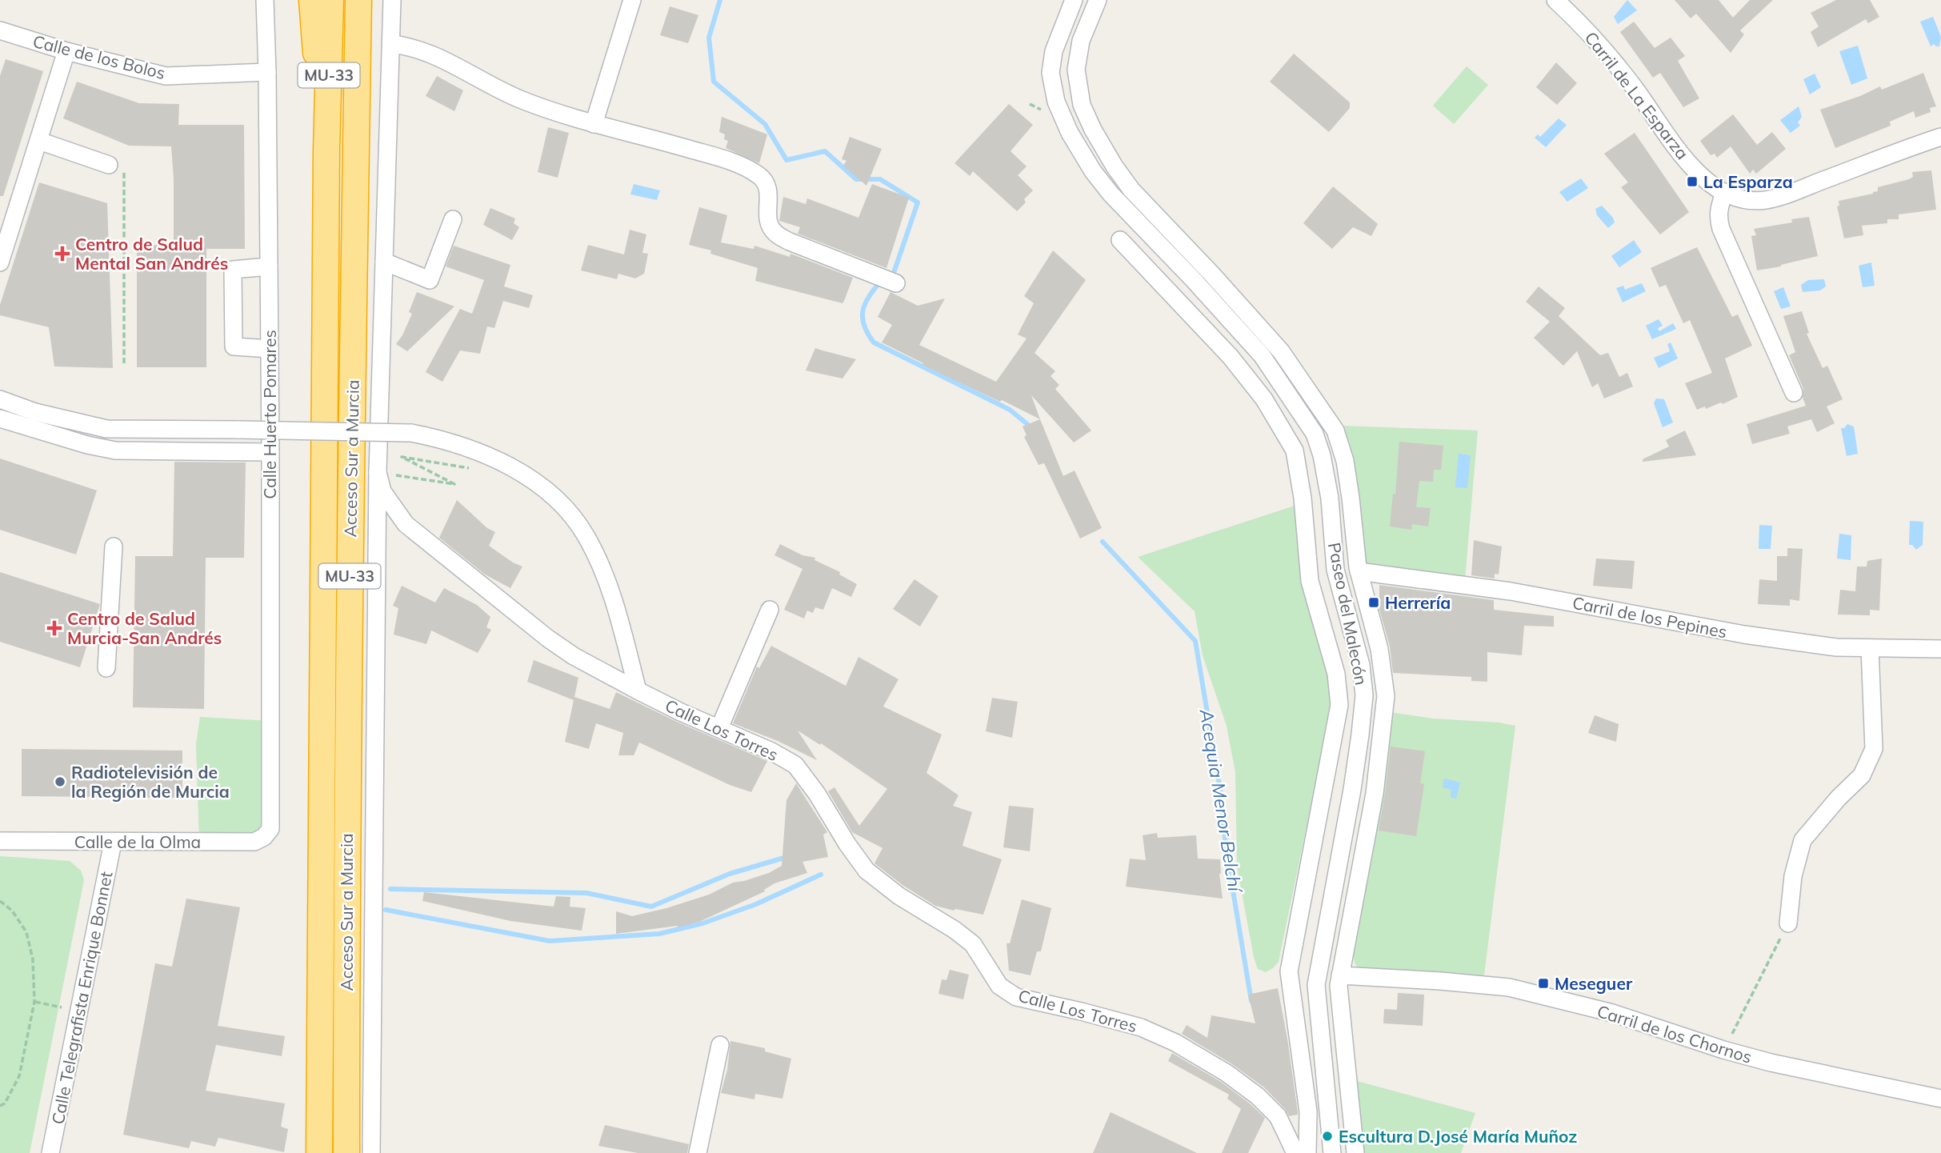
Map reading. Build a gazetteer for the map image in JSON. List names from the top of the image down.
{
  "streets": {
    "highway": ["MU-33", "Acceso Sur a Murcia"],
    "street": [
      "Calle de los Bolos",
      "Carril de La Esparza",
      "Calle Huerto Pomares",
      "Paseo del Malecón",
      "Carril de los Pepines",
      "Calle Los Torres",
      "Calle de la Olma",
      "Calle Telegrafista Enrique Bonnet",
      "Carril de los Chornos"
    ]
  },
  "crossings": [
    ["Calle de los Bolos", "Calle Huerto Pomares"],
    ["Calle Huerto Pomares", "Calle de la Olma"],
    ["Calle de la Olma", "Calle Telegrafista Enrique Bonnet"]
  ],
  "water": ["Acequia Menor Belchí"],
  "places": {
    "transit": ["La Esparza", "Herrería", "Meseguer"],
    "health": ["Centro de Salud Mental San Andrés", "Centro de Salud Murcia-San Andrés"],
    "other": ["Radiotelevisión de la Región de Murcia", "Escultura D.José María Muñoz"]
  }
}
